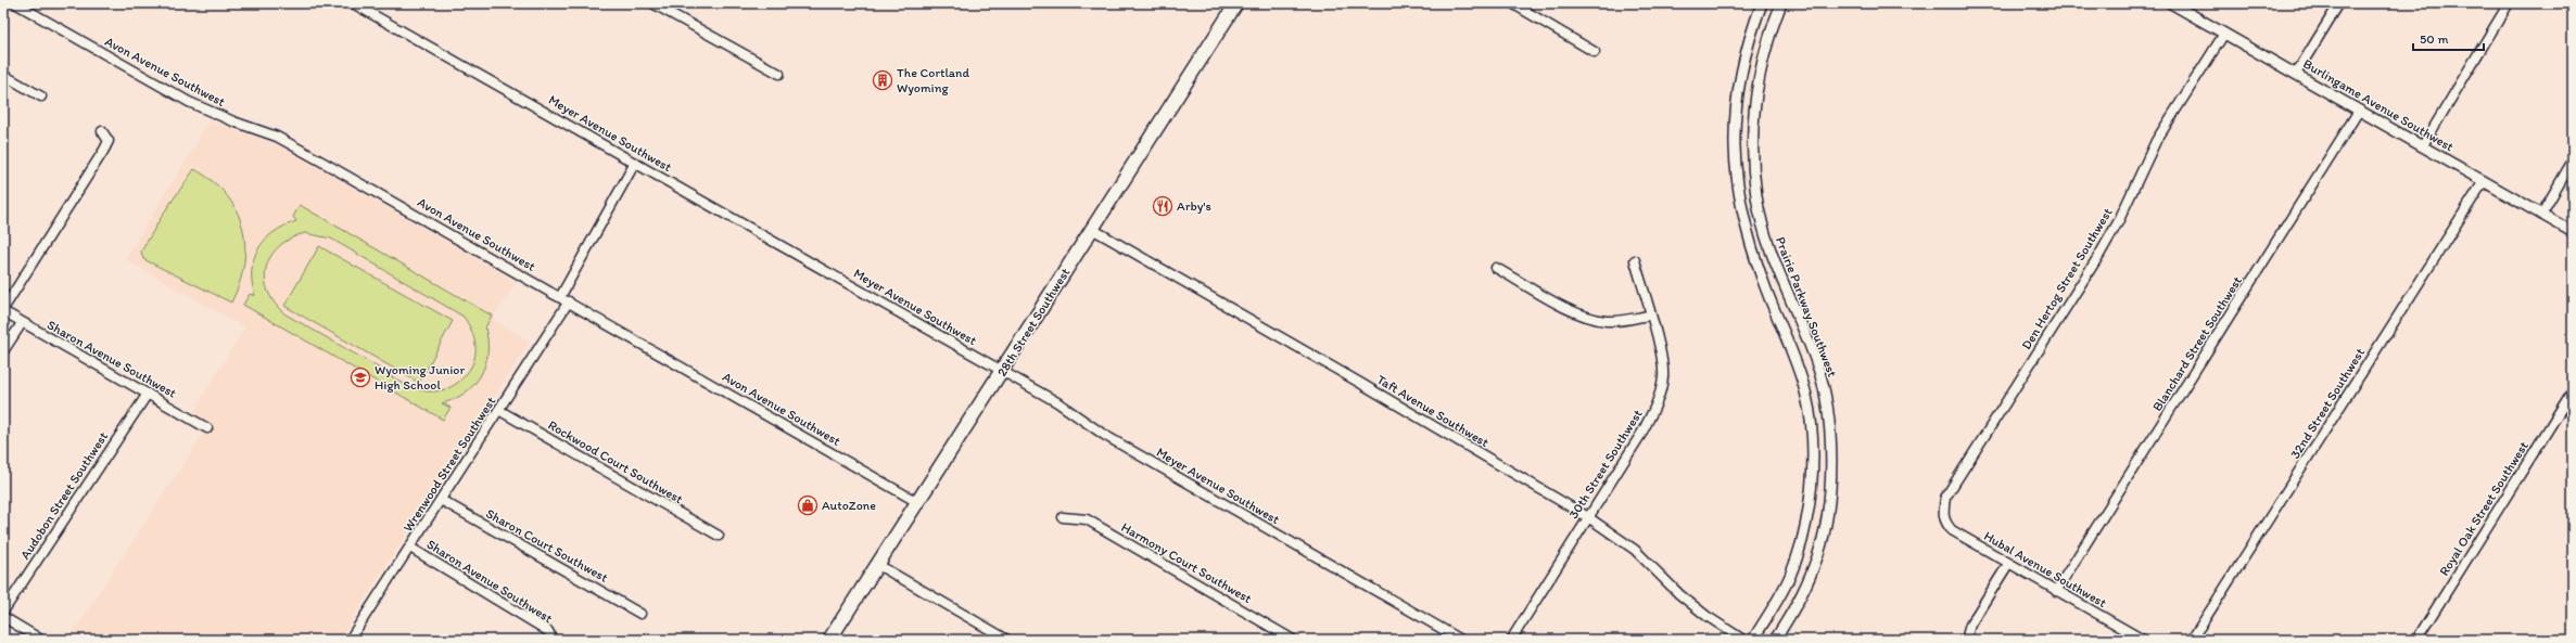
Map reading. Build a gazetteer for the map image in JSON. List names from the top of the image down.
{
  "streets": {
    "main road": ["28th Street Southwest"],
    "street": [
      "Avon Avenue Southwest",
      "Burlingame Avenue Southwest",
      "Meyer Avenue Southwest",
      "Den Hertog Street Southwest",
      "Prairie Parkway Southwest",
      "Blanchard Street Southwest",
      "Sharon Avenue Southwest",
      "32nd Street Southwest",
      "Taft Avenue Southwest",
      "Rockwood Court Southwest",
      "Wrenwood Street Southwest",
      "30th Street Southwest",
      "Audobon Street Southwest",
      "Royal Oak Street Southwest",
      "Sharon Court Southwest",
      "Harmony Court Southwest",
      "Hubal Avenue Southwest"
    ]
  },
  "crossings": [
    ["Avon Avenue Southwest", "28th Street Southwest"],
    ["Avon Avenue Southwest", "Wrenwood Street Southwest"],
    ["Burlingame Avenue Southwest", "Den Hertog Street Southwest"],
    ["Burlingame Avenue Southwest", "Blanchard Street Southwest"],
    ["Burlingame Avenue Southwest", "32nd Street Southwest"],
    ["Meyer Avenue Southwest", "28th Street Southwest"],
    ["Den Hertog Street Southwest", "Hubal Avenue Southwest"],
    ["28th Street Southwest", "Taft Avenue Southwest"],
    ["Blanchard Street Southwest", "Hubal Avenue Southwest"],
    ["Sharon Avenue Southwest", "Wrenwood Street Southwest"],
    ["Sharon Avenue Southwest", "Audobon Street Southwest"],
    ["Taft Avenue Southwest", "30th Street Southwest"],
    ["Rockwood Court Southwest", "Wrenwood Street Southwest"],
    ["Wrenwood Street Southwest", "Sharon Court Southwest"]
  ],
  "places": {
    "building": ["The Cortland Wyoming"],
    "restaurant": ["Arby's"],
    "school or university": ["Wyoming Junior High School"],
    "shop": ["AutoZone"]
  },
  "scale_bar": "50 m"
}
